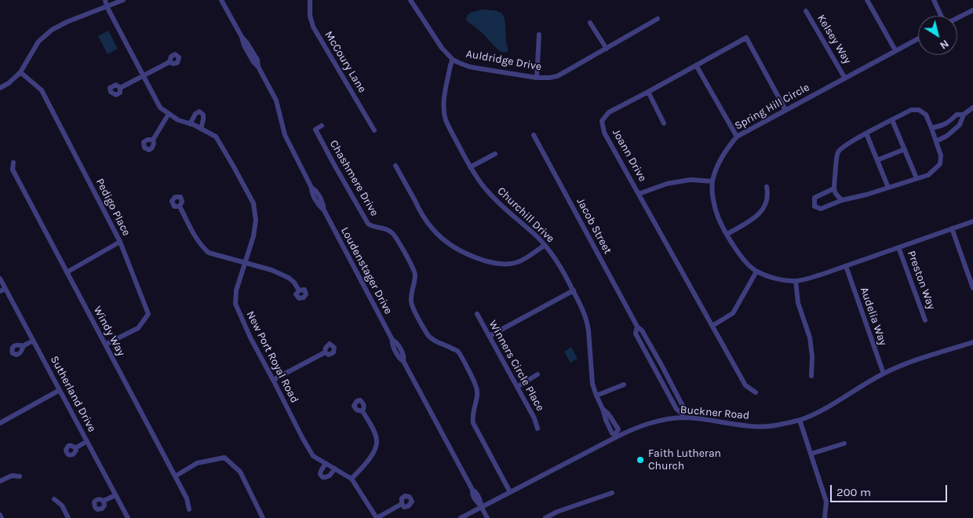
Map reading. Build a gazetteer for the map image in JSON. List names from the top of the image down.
{
  "streets": {
    "street": [
      "Kelsey Way",
      "Auldridge Drive",
      "McCoury Lane",
      "Spring Hill Circle",
      "Joann Drive",
      "Chashmere Drive",
      "Pedigo Place",
      "Churchill Drive",
      "Jacob Street",
      "Loudenstager Drive",
      "Preston Way",
      "Audelia Way",
      "Windy Way",
      "New Port Royal Road",
      "Winners Circle Place",
      "Sutherland Drive",
      "Buckner Road"
    ]
  },
  "crossings": [
    ["Kelsey Way", "Spring Hill Circle"],
    ["Auldridge Drive", "Churchill Drive"],
    ["Spring Hill Circle", "Joann Drive"],
    ["Spring Hill Circle", "Preston Way"],
    ["Spring Hill Circle", "Audelia Way"],
    ["Chashmere Drive", "Buckner Road"],
    ["Pedigo Place", "Windy Way"],
    ["Churchill Drive", "Buckner Road"],
    ["Jacob Street", "Buckner Road"],
    ["Loudenstager Drive", "Buckner Road"],
    ["Audelia Way", "Buckner Road"]
  ],
  "places": ["Faith Lutheran Church"],
  "scale_bar": "200 m",
  "north": "bottom right"
}
